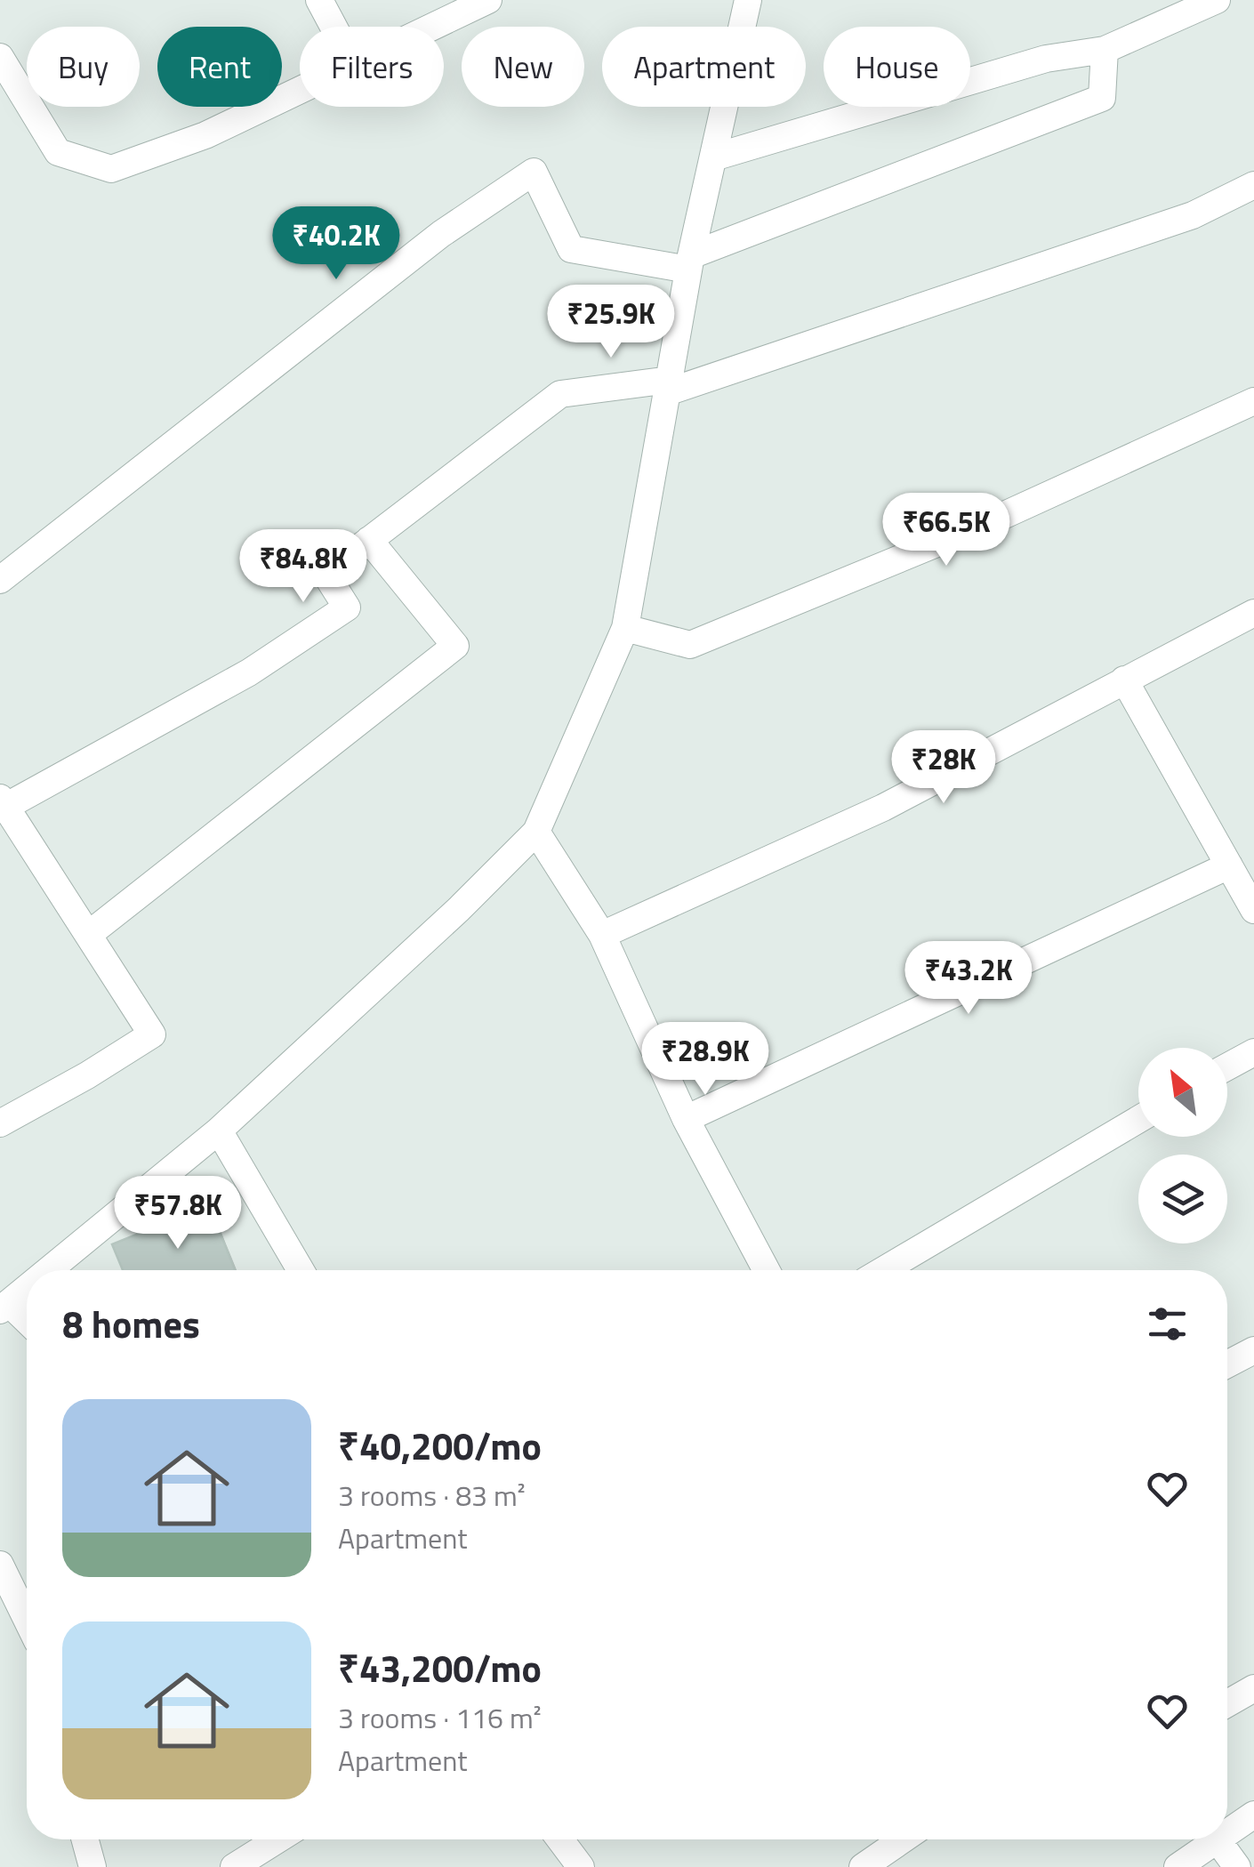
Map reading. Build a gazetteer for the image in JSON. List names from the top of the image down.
{
  "north": "top left",
  "page": {
    "chip": [
      "Buy",
      "Rent",
      "Filters",
      "New",
      "Apartment",
      "House"
    ],
    "price": [
      "₹40.2K",
      "₹25.9K",
      "₹66.5K",
      "₹84.8K",
      "₹28K",
      "₹43.2K",
      "₹28.9K",
      "₹57.8K"
    ],
    "heading": "8 homes",
    "list": [
      {
        "name": "₹40,200/mo",
        "note": "3 rooms · 83 m² · Apartment"
      },
      {
        "name": "₹43,200/mo",
        "note": "3 rooms · 116 m² · Apartment"
      }
    ]
  }
}
